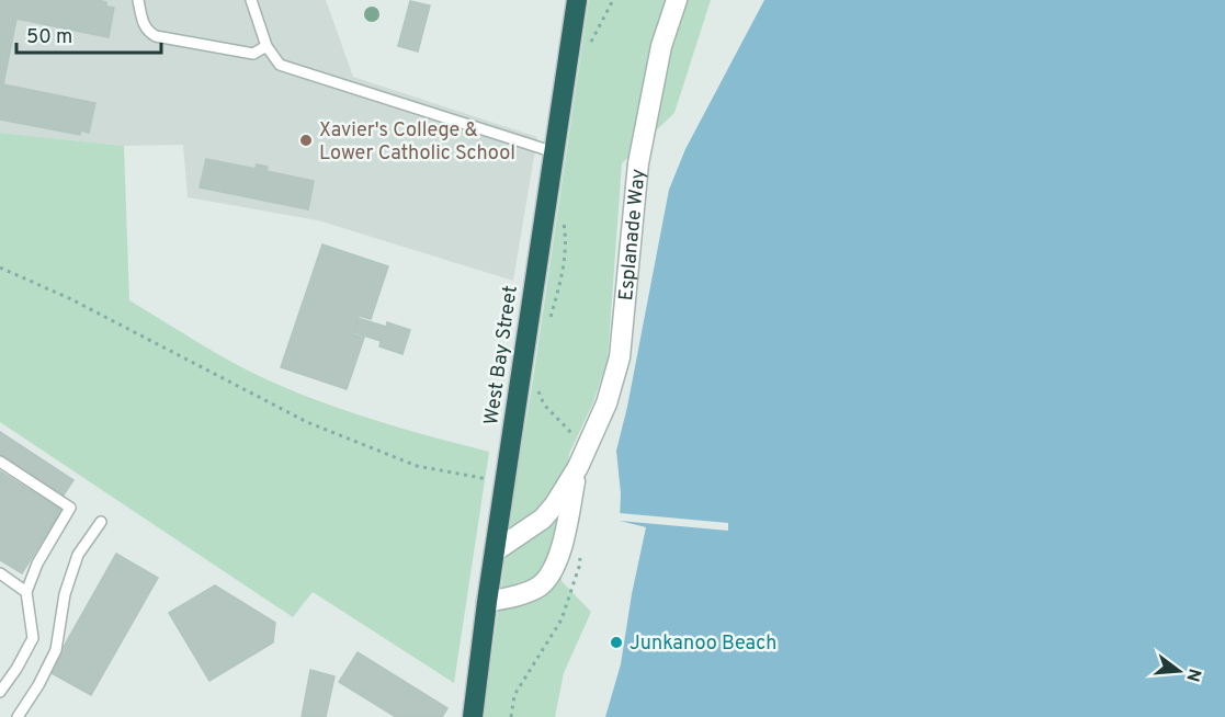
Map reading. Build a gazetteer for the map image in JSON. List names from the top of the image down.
{
  "streets": {
    "highway": ["West Bay Street"],
    "street": ["Esplanade Way"]
  },
  "crossings": [
    ["Esplanade Way", "West Bay Street"]
  ],
  "places": ["Xavier's College & Lower Catholic School", "Junkanoo Beach"],
  "scale_bar": "50 m",
  "north": "right"
}
